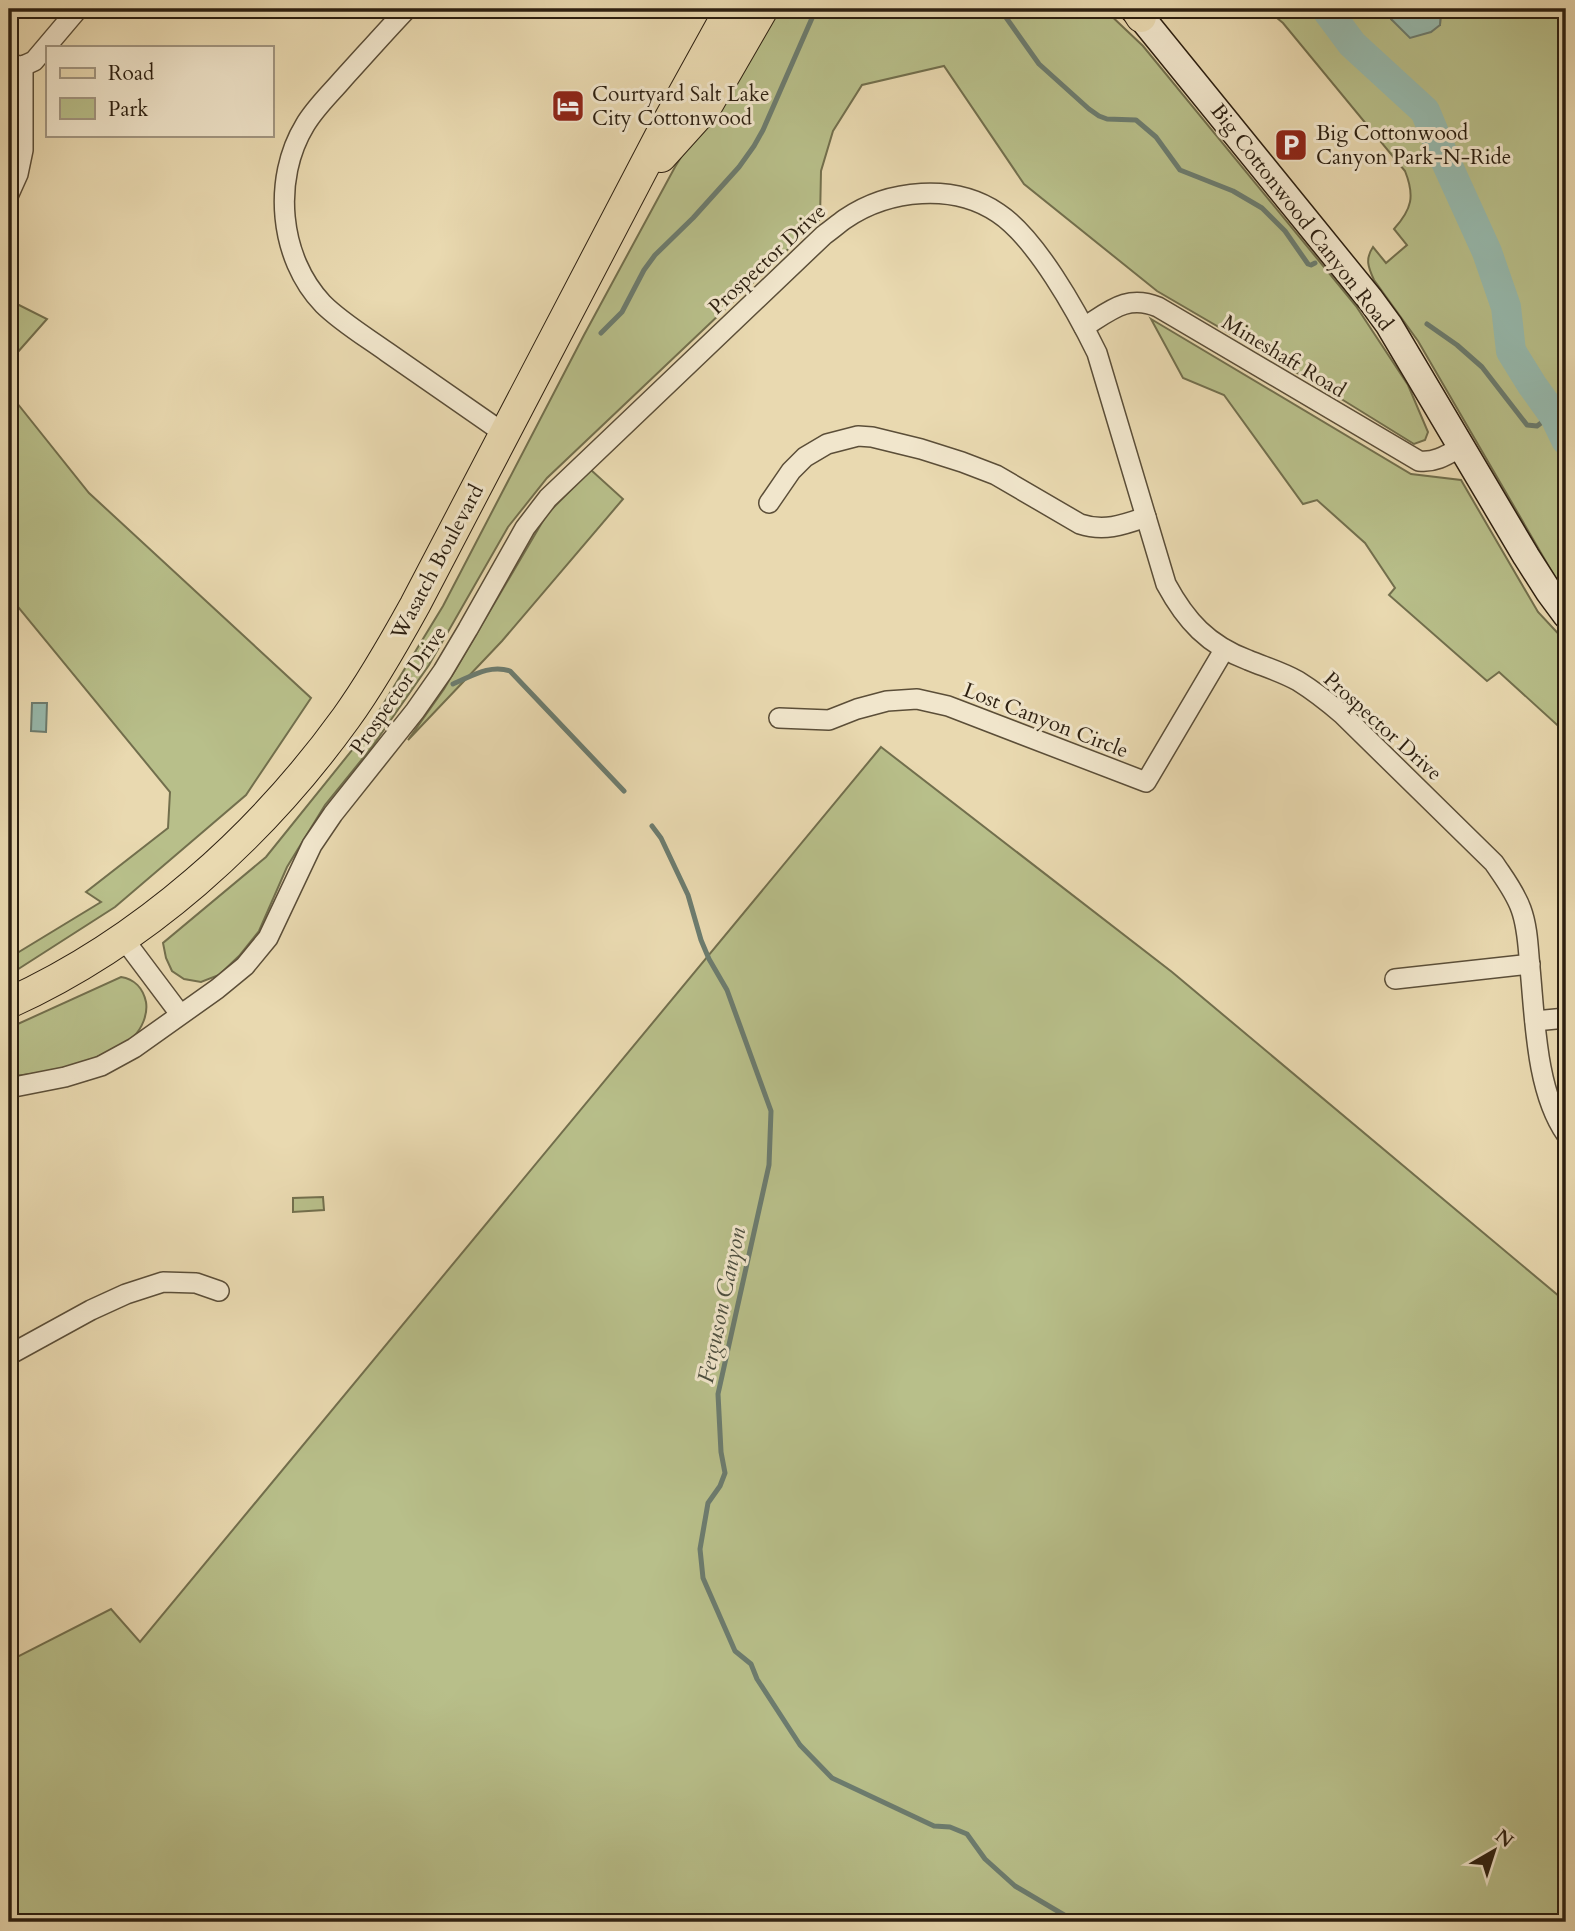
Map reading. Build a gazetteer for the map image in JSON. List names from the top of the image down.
{
  "streets": {
    "main road": ["Big Cottonwood Canyon Road", "Wasatch Boulevard"],
    "street": ["Prospector Drive", "Mineshaft Road", "Lost Canyon Circle"]
  },
  "crossings": [
    ["Big Cottonwood Canyon Road", "Mineshaft Road"],
    ["Prospector Drive", "Mineshaft Road"],
    ["Prospector Drive", "Lost Canyon Circle"]
  ],
  "water": ["Ferguson Canyon"],
  "places": {
    "hotel": ["Courtyard Salt Lake City Cottonwood"],
    "parking": ["Big Cottonwood Canyon Park-N-Ride"]
  },
  "legend": ["Road", "Park"],
  "north": "top right"
}
